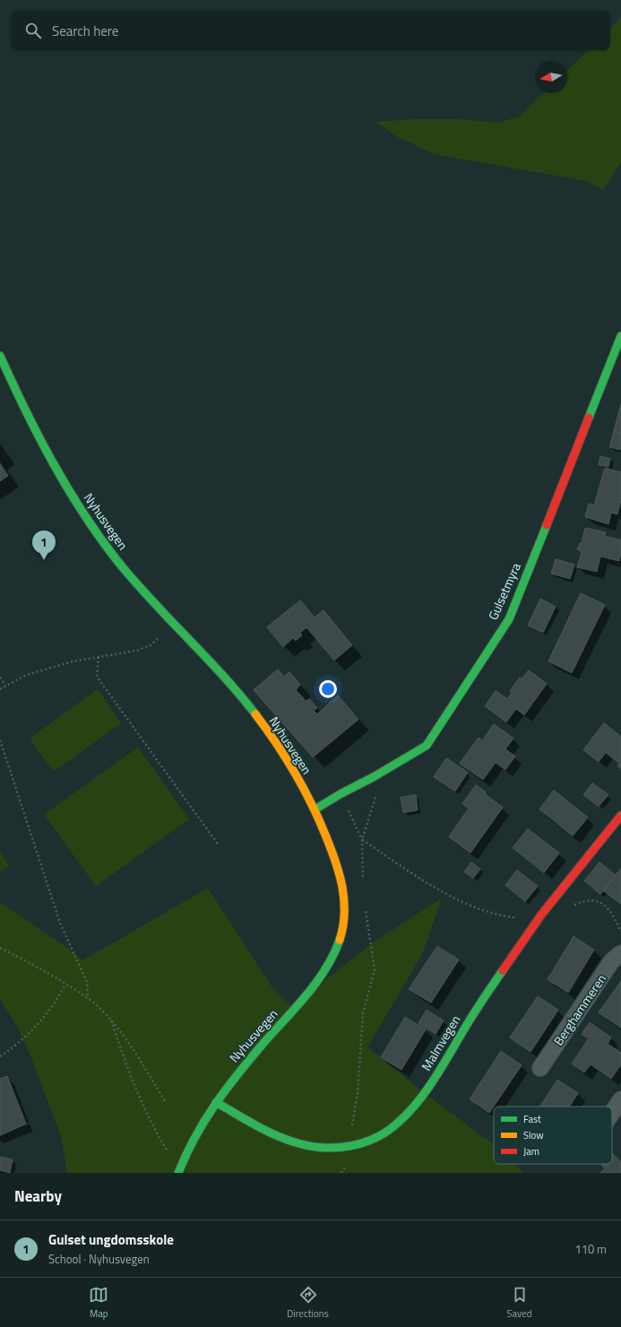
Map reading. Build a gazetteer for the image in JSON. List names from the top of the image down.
{
  "streets": {
    "street": [
      "Nyhusvegen",
      "Gulsetmyra",
      "Berghammeren",
      "Malmvegen"
    ]
  },
  "crossings": [
    ["Nyhusvegen", "Gulsetmyra"],
    ["Nyhusvegen", "Malmvegen"]
  ],
  "legend": ["Fast", "Slow", "Jam"],
  "north": "left",
  "page": {
    "search": "Search here",
    "pins": "1",
    "heading": "Nearby",
    "list": [
      {
        "mark": "1",
        "name": "Gulset ungdomsskole",
        "note": "School · Nyhusvegen",
        "value": "110 m"
      }
    ],
    "nav": ["Map", "Directions", "Saved"]
  }
}
